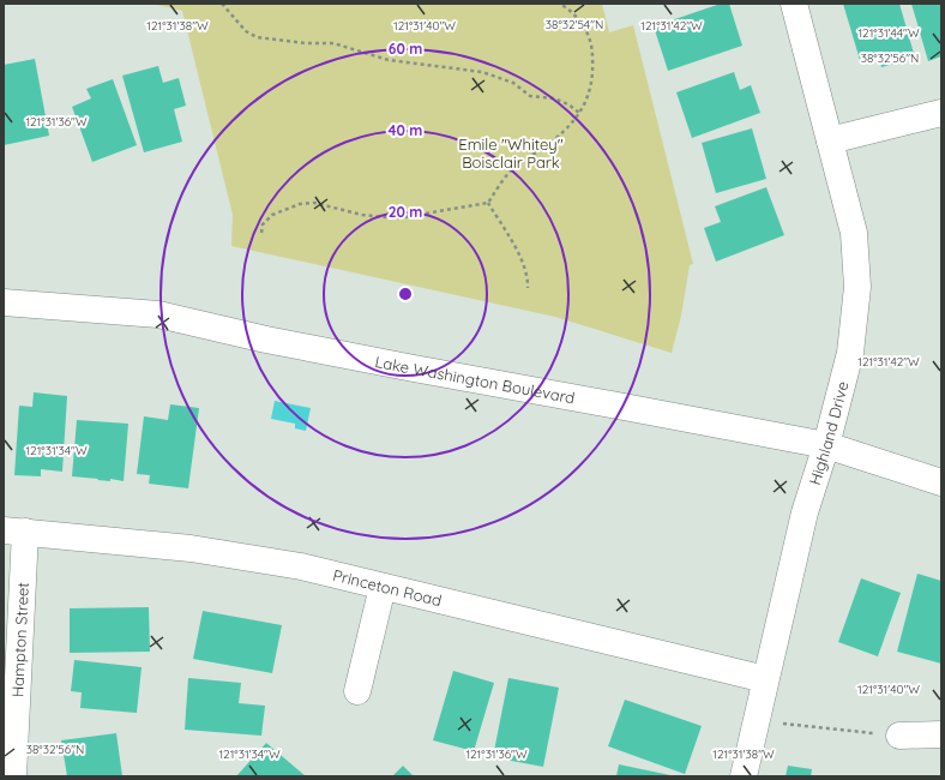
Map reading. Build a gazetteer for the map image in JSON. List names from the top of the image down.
{
  "streets": {
    "street": [
      "Lake Washington Boulevard",
      "Highland Drive",
      "Princeton Road",
      "Hampton Street"
    ]
  },
  "crossings": [
    ["Lake Washington Boulevard", "Highland Drive"],
    ["Highland Drive", "Princeton Road"],
    ["Princeton Road", "Hampton Street"]
  ],
  "parks": ["Emile \"Whitey\" Boisclair Park"],
  "coordinates": [
    "38°32'54\"N",
    "121°31'40\"W",
    "121°31'42\"W",
    "121°31'38\"W",
    "121°31'44\"W",
    "38°32'56\"N",
    "121°31'36\"W",
    "121°31'34\"W"
  ],
  "rings": ["60 m", "40 m", "20 m"]
}
